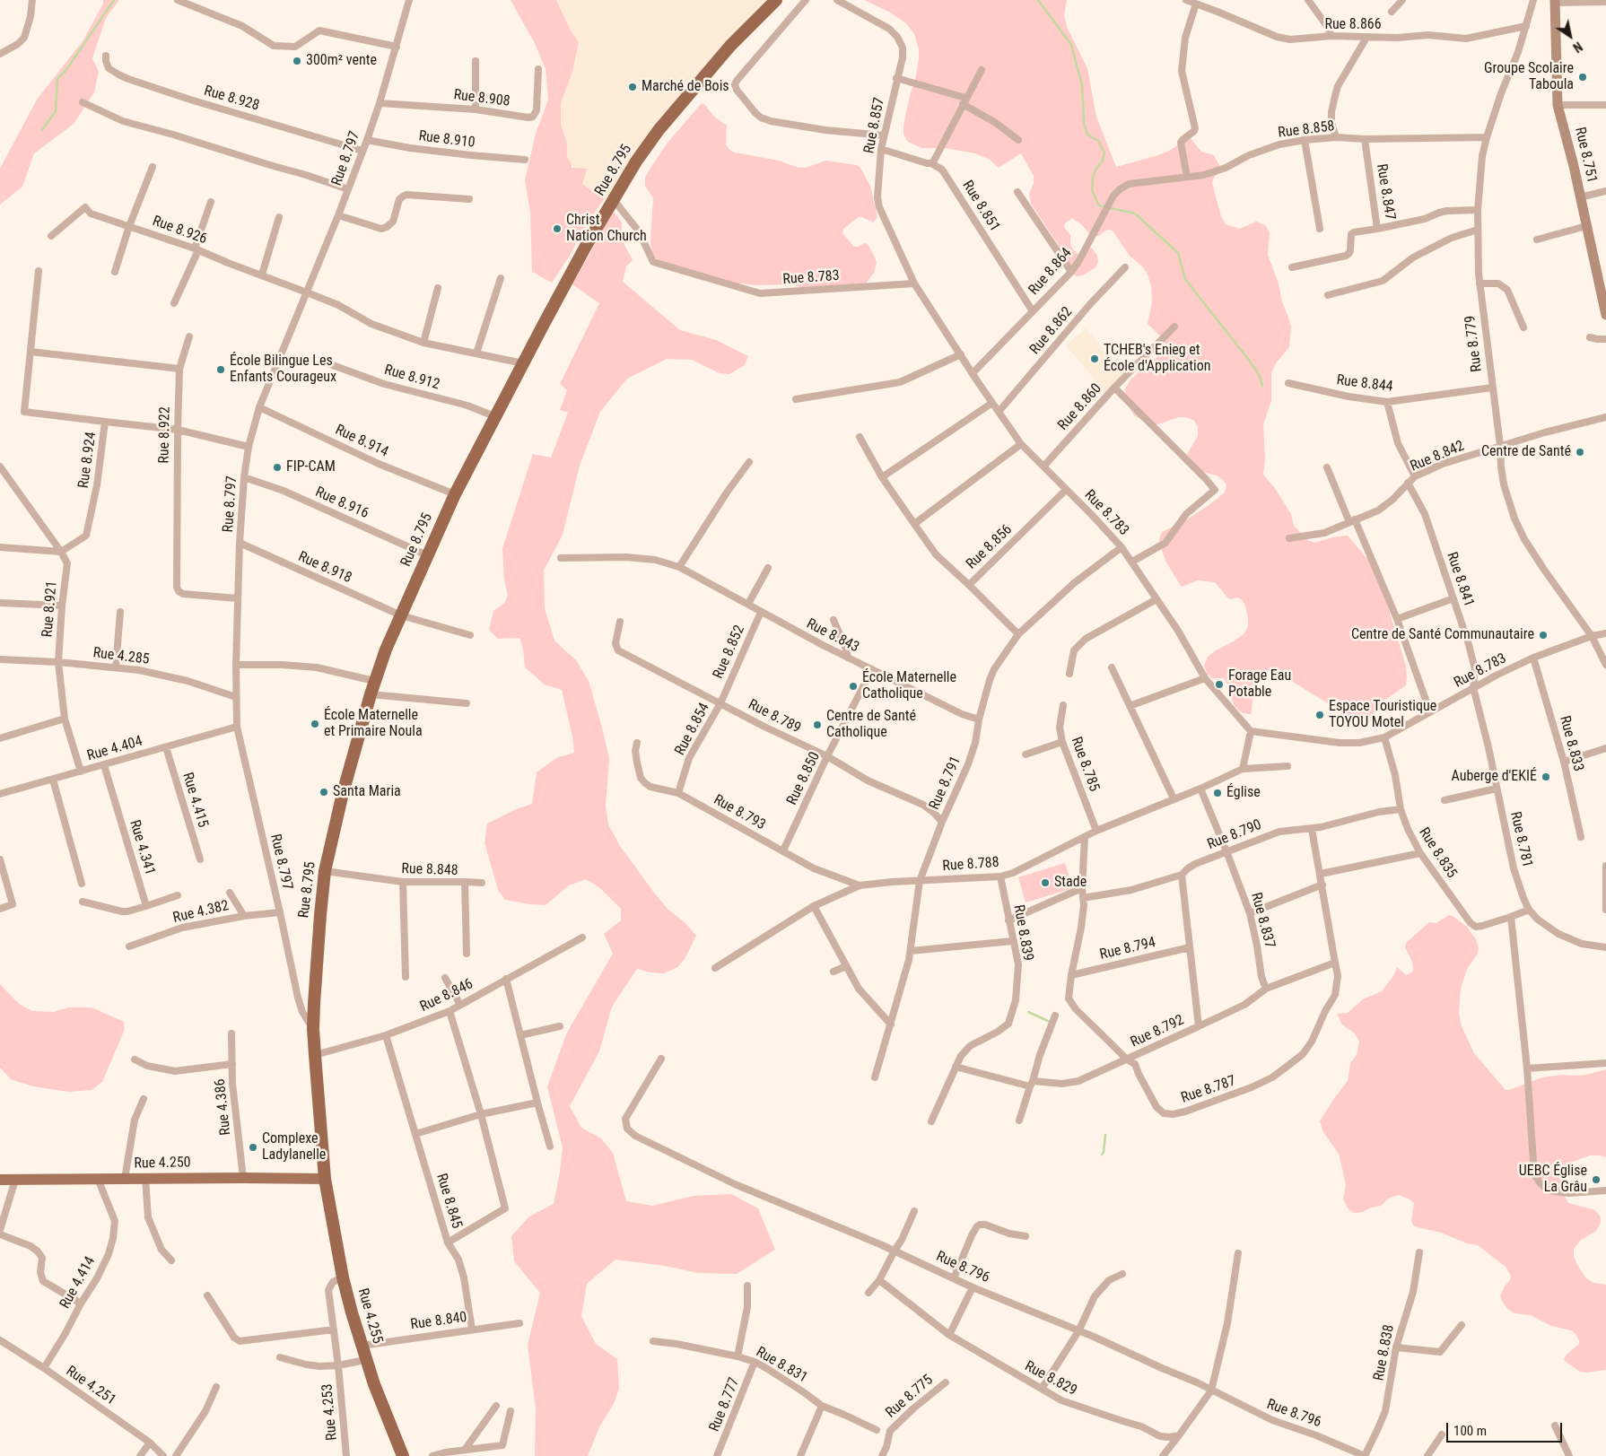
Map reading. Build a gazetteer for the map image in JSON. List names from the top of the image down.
{
  "streets": {
    "highway": ["Rue 8.795", "Rue 4.255"],
    "main road": ["Rue 8.751", "Rue 4.250"],
    "street": [
      "Rue 8.866",
      "Rue 8.928",
      "Rue 8.908",
      "Rue 8.857",
      "Rue 8.858",
      "Rue 8.910",
      "Rue 8.797",
      "Rue 8.847",
      "Rue 8.851",
      "Rue 8.926",
      "Rue 8.864",
      "Rue 8.783",
      "Rue 8.862",
      "Rue 8.779",
      "Rue 8.912",
      "Rue 8.844",
      "Rue 8.860",
      "Rue 8.922",
      "Rue 8.914",
      "Rue 8.842",
      "Rue 8.924",
      "Rue 8.916",
      "Rue 8.856",
      "Rue 8.918",
      "Rue 8.841",
      "Rue 8.921",
      "Rue 8.843",
      "Rue 8.852",
      "Rue 4.285",
      "Rue 8.789",
      "Rue 8.854",
      "Rue 8.833",
      "Rue 4.404",
      "Rue 8.785",
      "Rue 8.850",
      "Rue 8.791",
      "Rue 4.415",
      "Rue 8.793",
      "Rue 8.790",
      "Rue 8.781",
      "Rue 4.341",
      "Rue 8.835",
      "Rue 8.788",
      "Rue 8.848",
      "Rue 4.382",
      "Rue 8.837",
      "Rue 8.839",
      "Rue 8.794",
      "Rue 8.846",
      "Rue 8.792",
      "Rue 8.787",
      "Rue 4.386",
      "Rue 8.845",
      "Rue 8.796",
      "Rue 4.414",
      "Rue 8.840",
      "Rue 8.838",
      "Rue 8.831",
      "Rue 8.829",
      "Rue 4.251",
      "Rue 8.775",
      "Rue 8.777",
      "Rue 4.253"
    ]
  },
  "crossings": [
    ["Rue 8.866", "Rue 8.779"],
    ["Rue 8.928", "Rue 8.797"],
    ["Rue 8.908", "Rue 8.797"],
    ["Rue 8.857", "Rue 8.851"],
    ["Rue 8.857", "Rue 8.783"],
    ["Rue 8.858", "Rue 8.847"],
    ["Rue 8.858", "Rue 8.864"],
    ["Rue 8.858", "Rue 8.779"],
    ["Rue 8.910", "Rue 8.797"],
    ["Rue 8.797", "Rue 8.795"],
    ["Rue 8.797", "Rue 8.926"],
    ["Rue 8.797", "Rue 8.922"],
    ["Rue 8.797", "Rue 8.914"],
    ["Rue 8.797", "Rue 8.924"],
    ["Rue 8.797", "Rue 8.916"],
    ["Rue 8.797", "Rue 8.918"],
    ["Rue 8.797", "Rue 4.285"],
    ["Rue 8.797", "Rue 4.404"],
    ["Rue 8.797", "Rue 4.382"],
    ["Rue 8.795", "Rue 8.926"],
    ["Rue 8.795", "Rue 8.783"],
    ["Rue 8.795", "Rue 8.912"],
    ["Rue 8.795", "Rue 8.914"],
    ["Rue 8.795", "Rue 8.916"],
    ["Rue 8.795", "Rue 8.918"],
    ["Rue 8.795", "Rue 8.848"],
    ["Rue 8.795", "Rue 8.846"],
    ["Rue 8.795", "Rue 4.250"],
    ["Rue 8.795", "Rue 4.255"],
    ["Rue 8.847", "Rue 8.779"],
    ["Rue 8.851", "Rue 8.864"],
    ["Rue 8.864", "Rue 8.783"],
    ["Rue 8.783", "Rue 8.862"],
    ["Rue 8.783", "Rue 8.779"],
    ["Rue 8.783", "Rue 8.860"],
    ["Rue 8.783", "Rue 8.856"],
    ["Rue 8.783", "Rue 8.841"],
    ["Rue 8.783", "Rue 8.833"],
    ["Rue 8.783", "Rue 8.791"],
    ["Rue 8.783", "Rue 8.781"],
    ["Rue 8.783", "Rue 8.835"],
    ["Rue 8.779", "Rue 8.844"],
    ["Rue 8.779", "Rue 8.842"],
    ["Rue 8.922", "Rue 8.924"],
    ["Rue 8.842", "Rue 8.841"],
    ["Rue 8.924", "Rue 8.921"],
    ["Rue 8.841", "Rue 8.781"],
    ["Rue 8.921", "Rue 4.285"],
    ["Rue 8.921", "Rue 4.404"],
    ["Rue 8.843", "Rue 8.852"],
    ["Rue 8.843", "Rue 8.850"],
    ["Rue 8.843", "Rue 8.791"],
    ["Rue 8.852", "Rue 8.789"],
    ["Rue 8.852", "Rue 8.854"],
    ["Rue 8.789", "Rue 8.854"],
    ["Rue 8.789", "Rue 8.850"],
    ["Rue 8.789", "Rue 8.791"],
    ["Rue 8.854", "Rue 8.793"],
    ["Rue 4.404", "Rue 4.415"],
    ["Rue 4.404", "Rue 4.341"],
    ["Rue 8.785", "Rue 8.788"],
    ["Rue 8.850", "Rue 8.793"],
    ["Rue 8.791", "Rue 8.788"],
    ["Rue 8.793", "Rue 8.788"],
    ["Rue 8.790", "Rue 8.835"],
    ["Rue 8.790", "Rue 8.837"],
    ["Rue 8.790", "Rue 8.792"],
    ["Rue 8.790", "Rue 8.787"],
    ["Rue 8.788", "Rue 8.837"],
    ["Rue 8.788", "Rue 8.839"],
    ["Rue 8.788", "Rue 8.787"],
    ["Rue 8.839", "Rue 8.792"],
    ["Rue 8.794", "Rue 8.792"],
    ["Rue 8.794", "Rue 8.787"],
    ["Rue 8.846", "Rue 8.845"],
    ["Rue 8.792", "Rue 8.787"],
    ["Rue 4.386", "Rue 4.250"],
    ["Rue 4.250", "Rue 4.414"],
    ["Rue 4.250", "Rue 4.255"],
    ["Rue 8.796", "Rue 8.838"],
    ["Rue 4.414", "Rue 4.251"],
    ["Rue 4.255", "Rue 8.840"],
    ["Rue 4.255", "Rue 4.253"],
    ["Rue 8.831", "Rue 8.777"]
  ],
  "places": [
    "300m² vente",
    "Groupe Scolaire Taboula",
    "Marché de Bois",
    "Christ Nation Church",
    "TCHEB's Enieg et École d'Application",
    "École Bilingue Les Enfants Courageux",
    "Centre de Santé",
    "FIP-CAM",
    "Centre de Santé Communautaire",
    "Forage Eau Potable",
    "École Maternelle Catholique",
    "Espace Touristique TOYOU Motel",
    "École Maternelle et Primaire Noula",
    "Centre de Santé Catholique",
    "Auberge d'EKIÉ",
    "Santa Maria",
    "Église",
    "Stade",
    "Complexe Ladylanelle",
    "UEBC Église La Grâu"
  ],
  "scale_bar": "100 m",
  "north": "bottom right"
}
